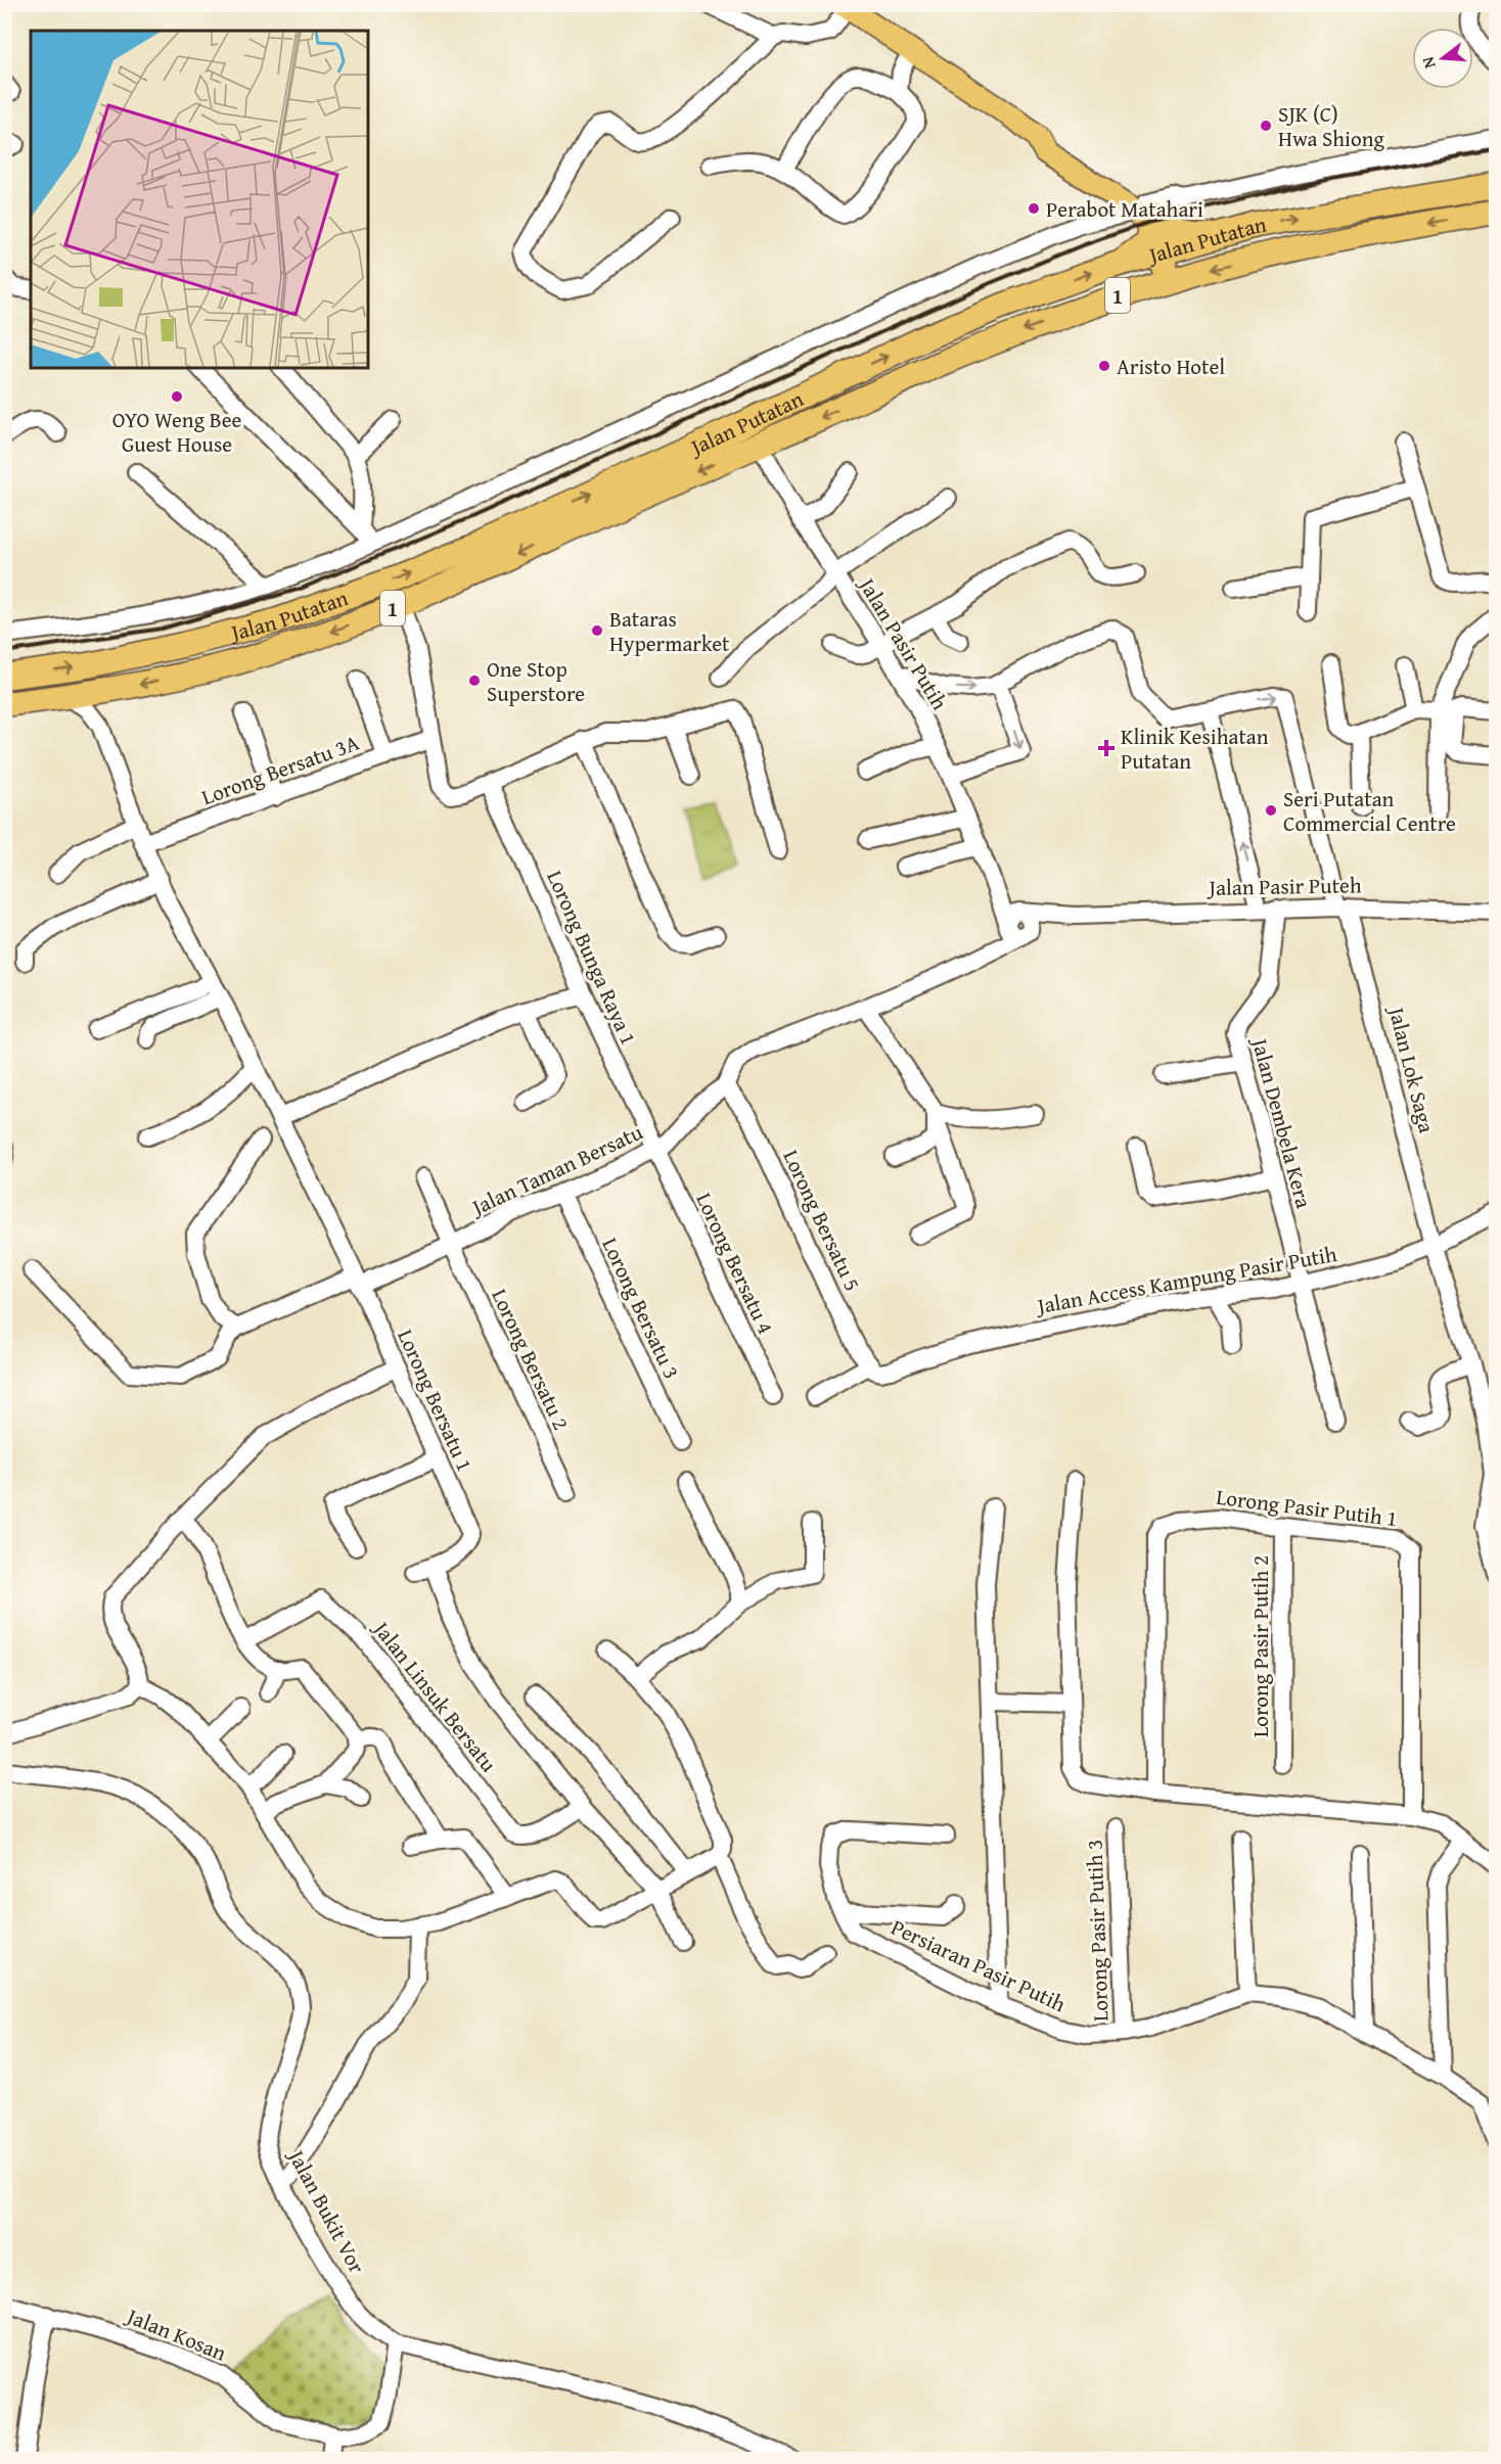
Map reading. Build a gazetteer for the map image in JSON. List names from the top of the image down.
{
  "streets": {
    "highway": ["Jalan Putatan", "1"],
    "street": [
      "Jalan Pasir Putih",
      "Lorong Bersatu 3A",
      "Jalan Pasir Puteh",
      "Lorong Bunga Raya 1",
      "Jalan Lok Saga",
      "Jalan Dembela Kera",
      "Jalan Taman Bersatu",
      "Lorong Bersatu 5",
      "Lorong Bersatu 4",
      "Jalan Access Kampung Pasir Putih",
      "Lorong Bersatu 3",
      "Lorong Bersatu 2",
      "Lorong Bersatu 1",
      "Lorong Pasir Putih 1",
      "Lorong Pasir Putih 2",
      "Jalan Linsuk Bersatu",
      "Lorong Pasir Putih 3",
      "Persiaran Pasir Putih",
      "Jalan Bukit Vor",
      "Jalan Kosan"
    ]
  },
  "crossings": [
    ["Jalan Putatan", "Jalan Pasir Putih"],
    ["Jalan Pasir Putih", "Jalan Pasir Puteh"],
    ["Jalan Pasir Putih", "Jalan Taman Bersatu"],
    ["Lorong Bersatu 3A", "Lorong Bersatu 1"],
    ["Jalan Pasir Puteh", "Jalan Lok Saga"],
    ["Jalan Pasir Puteh", "Jalan Dembela Kera"],
    ["Jalan Pasir Puteh", "Jalan Taman Bersatu"],
    ["Lorong Bunga Raya 1", "Jalan Taman Bersatu"],
    ["Lorong Bunga Raya 1", "Lorong Bersatu 4"],
    ["Jalan Lok Saga", "Jalan Access Kampung Pasir Putih"],
    ["Jalan Dembela Kera", "Jalan Access Kampung Pasir Putih"],
    ["Jalan Taman Bersatu", "Lorong Bersatu 5"],
    ["Jalan Taman Bersatu", "Lorong Bersatu 4"],
    ["Jalan Taman Bersatu", "Lorong Bersatu 3"],
    ["Jalan Taman Bersatu", "Lorong Bersatu 2"],
    ["Jalan Taman Bersatu", "Lorong Bersatu 1"],
    ["Lorong Bersatu 5", "Jalan Access Kampung Pasir Putih"],
    ["Lorong Pasir Putih 1", "Lorong Pasir Putih 2"],
    ["Lorong Pasir Putih 3", "Persiaran Pasir Putih"],
    ["Jalan Bukit Vor", "Jalan Kosan"]
  ],
  "places": {
    "other": [
      "SJK (C) Hwa Shiong",
      "Perabot Matahari",
      "Aristo Hotel",
      "OYO Weng Bee Guest House",
      "Bataras Hypermarket",
      "One Stop Superstore",
      "Seri Putatan Commercial Centre"
    ],
    "health": ["Klinik Kesihatan Putatan"]
  },
  "north": "left"
}
